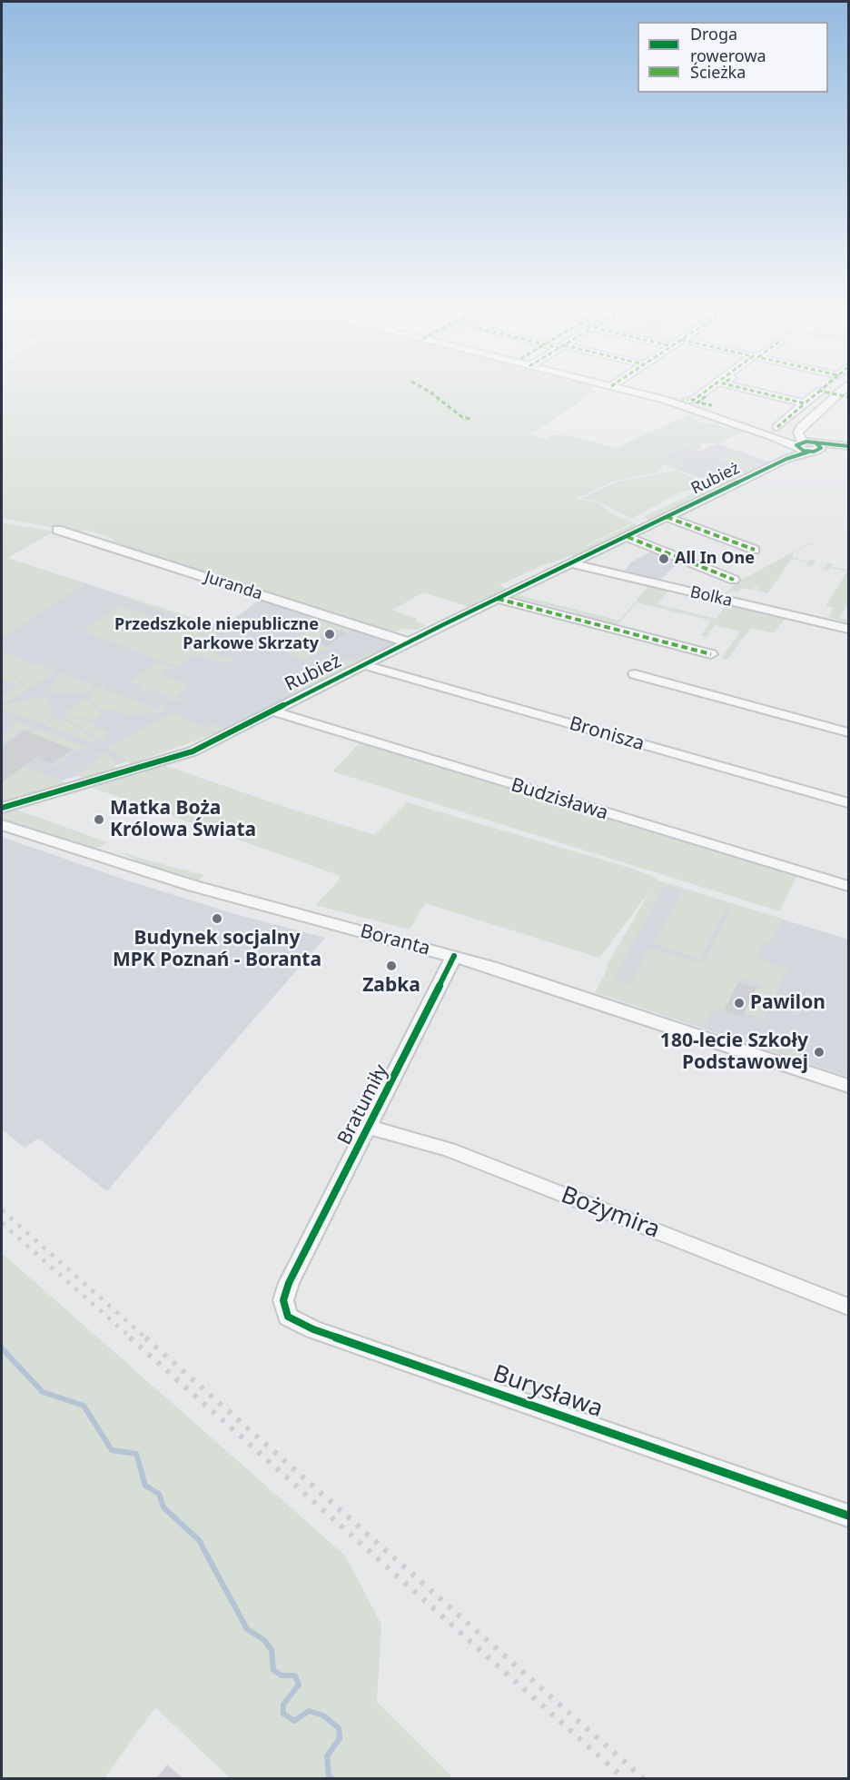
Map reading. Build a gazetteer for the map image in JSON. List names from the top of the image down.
{
  "streets": {
    "street": [
      "Rubież",
      "Juranda",
      "Bolka",
      "Bronisza",
      "Budzisława",
      "Boranta",
      "Bratumiły",
      "Bożymira",
      "Burysława"
    ]
  },
  "crossings": [
    ["Rubież", "Juranda"],
    ["Rubież", "Bolka"],
    ["Rubież", "Bronisza"],
    ["Rubież", "Budzisława"],
    ["Boranta", "Bratumiły"],
    ["Bratumiły", "Bożymira"],
    ["Bratumiły", "Burysława"]
  ],
  "places": [
    "All In One",
    "Przedszkole niepubliczne Parkowe Skrzaty",
    "Matka Boża Królowa Świata",
    "Budynek socjalny MPK Poznań - Boranta",
    "Zabka",
    "Pawilon",
    "180-lecie Szkoły Podstawowej"
  ],
  "legend": ["Droga rowerowa", "Ścieżka"]
}
